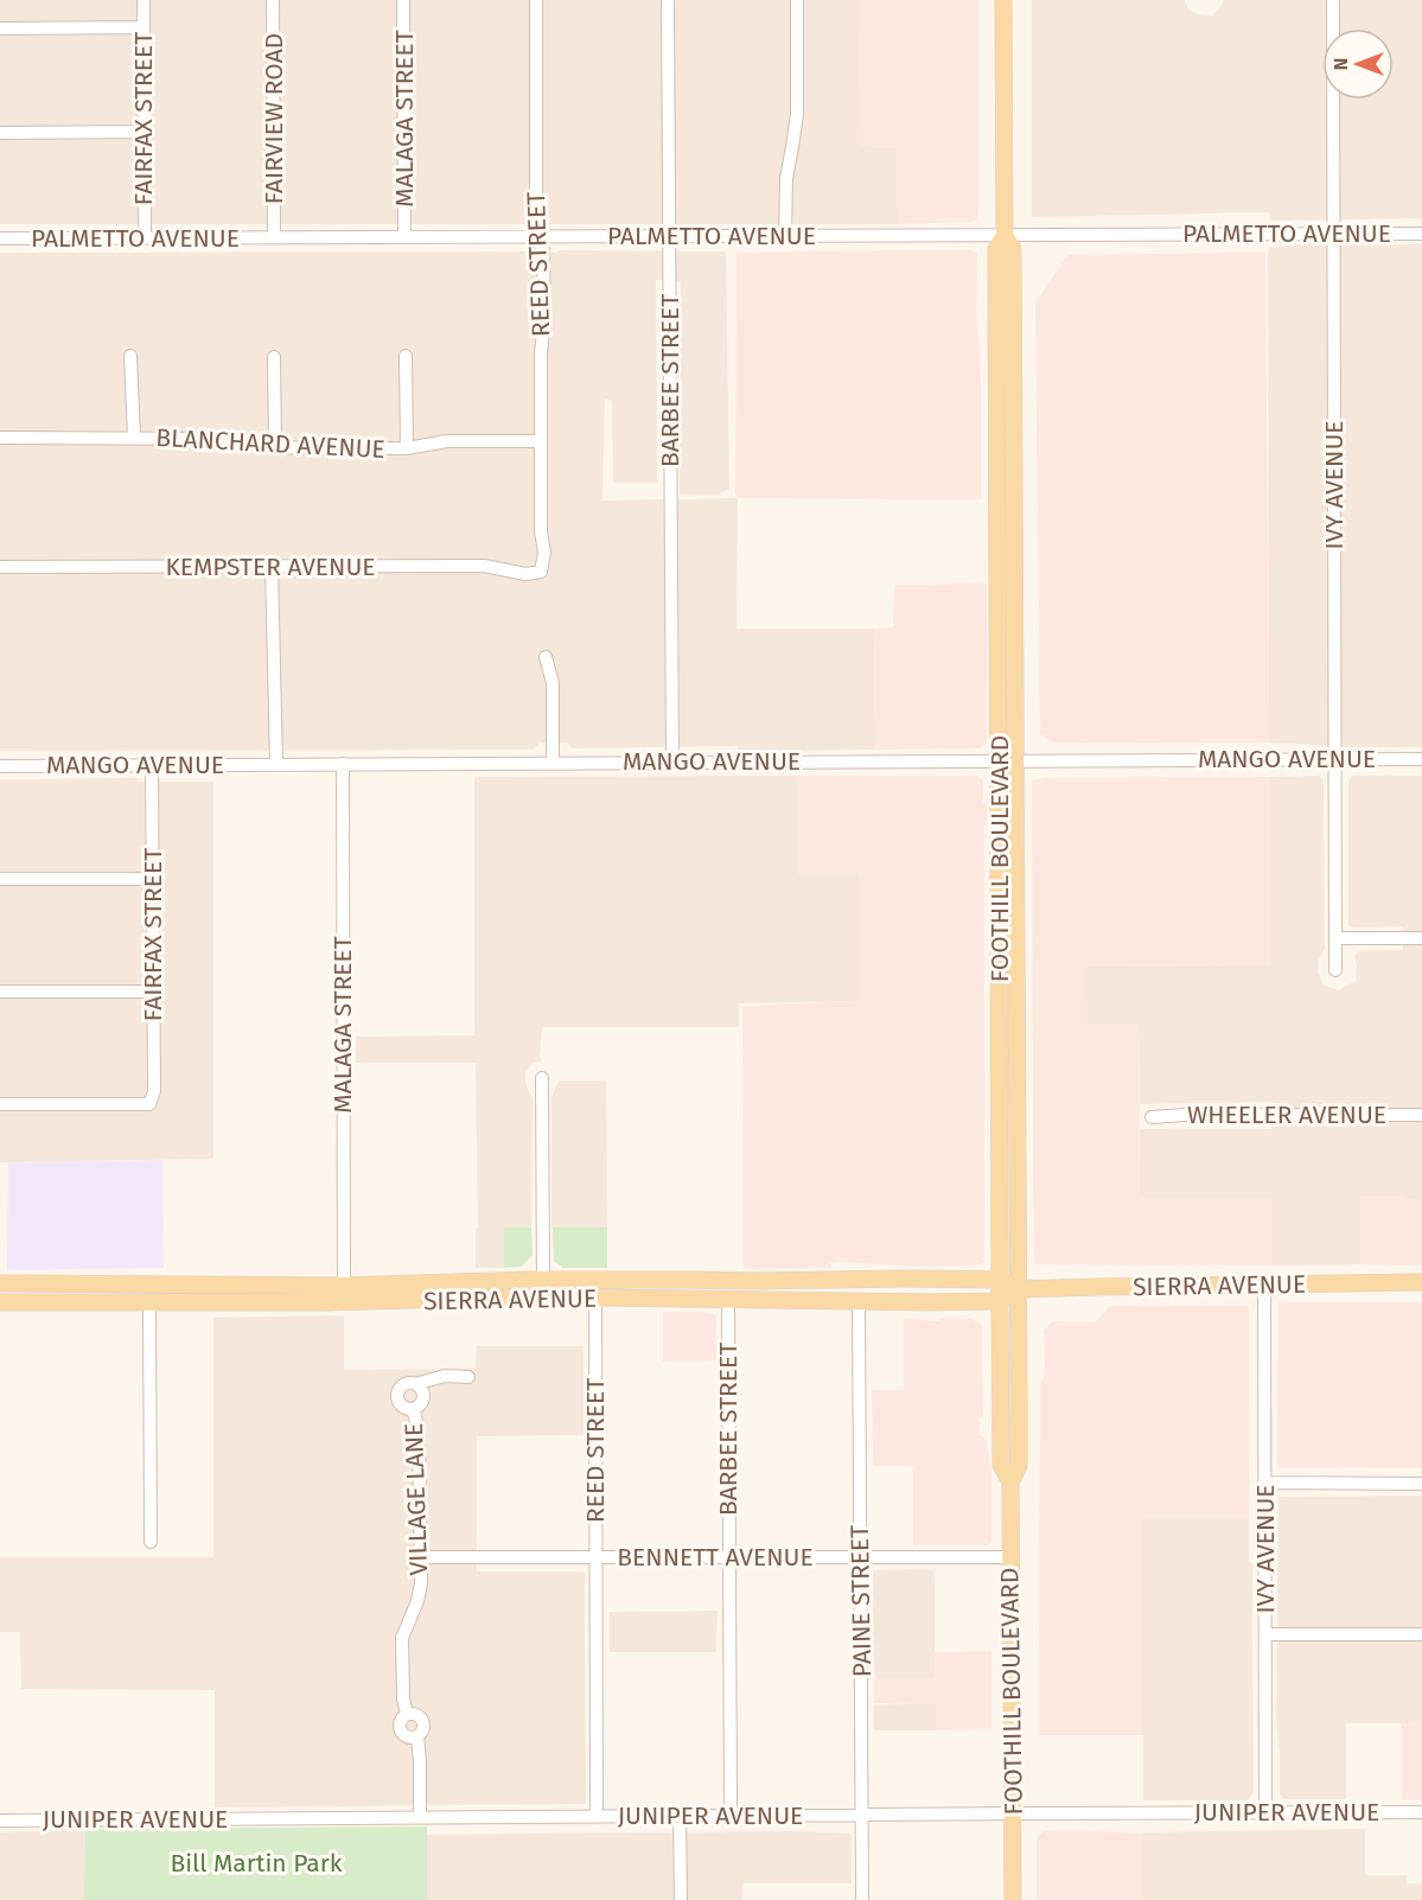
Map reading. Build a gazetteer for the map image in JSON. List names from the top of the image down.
{
  "streets": {
    "main road": ["FOOTHILL BOULEVARD", "SIERRA AVENUE"],
    "street": [
      "FAIRFAX STREET",
      "FAIRVIEW ROAD",
      "MALAGA STREET",
      "PALMETTO AVENUE",
      "REED STREET",
      "BARBEE STREET",
      "BLANCHARD AVENUE",
      "IVY AVENUE",
      "KEMPSTER AVENUE",
      "MANGO AVENUE",
      "WHEELER AVENUE",
      "VILLAGE LANE",
      "BENNETT AVENUE",
      "PAINE STREET",
      "JUNIPER AVENUE"
    ]
  },
  "crossings": [
    ["FAIRFAX STREET", "PALMETTO AVENUE"],
    ["FAIRFAX STREET", "MANGO AVENUE"],
    ["FAIRVIEW ROAD", "PALMETTO AVENUE"],
    ["MALAGA STREET", "PALMETTO AVENUE"],
    ["MALAGA STREET", "MANGO AVENUE"],
    ["MALAGA STREET", "SIERRA AVENUE"],
    ["PALMETTO AVENUE", "REED STREET"],
    ["PALMETTO AVENUE", "BARBEE STREET"],
    ["PALMETTO AVENUE", "IVY AVENUE"],
    ["PALMETTO AVENUE", "FOOTHILL BOULEVARD"],
    ["REED STREET", "BLANCHARD AVENUE"],
    ["REED STREET", "KEMPSTER AVENUE"],
    ["REED STREET", "SIERRA AVENUE"],
    ["REED STREET", "BENNETT AVENUE"],
    ["REED STREET", "JUNIPER AVENUE"],
    ["BARBEE STREET", "MANGO AVENUE"],
    ["BARBEE STREET", "SIERRA AVENUE"],
    ["BARBEE STREET", "BENNETT AVENUE"],
    ["BARBEE STREET", "JUNIPER AVENUE"],
    ["IVY AVENUE", "MANGO AVENUE"],
    ["IVY AVENUE", "SIERRA AVENUE"],
    ["IVY AVENUE", "JUNIPER AVENUE"],
    ["MANGO AVENUE", "FOOTHILL BOULEVARD"],
    ["FOOTHILL BOULEVARD", "SIERRA AVENUE"],
    ["FOOTHILL BOULEVARD", "BENNETT AVENUE"],
    ["FOOTHILL BOULEVARD", "JUNIPER AVENUE"],
    ["SIERRA AVENUE", "PAINE STREET"],
    ["VILLAGE LANE", "BENNETT AVENUE"],
    ["VILLAGE LANE", "JUNIPER AVENUE"],
    ["BENNETT AVENUE", "PAINE STREET"],
    ["PAINE STREET", "JUNIPER AVENUE"]
  ],
  "parks": ["Bill Martin Park"],
  "north": "left"
}
